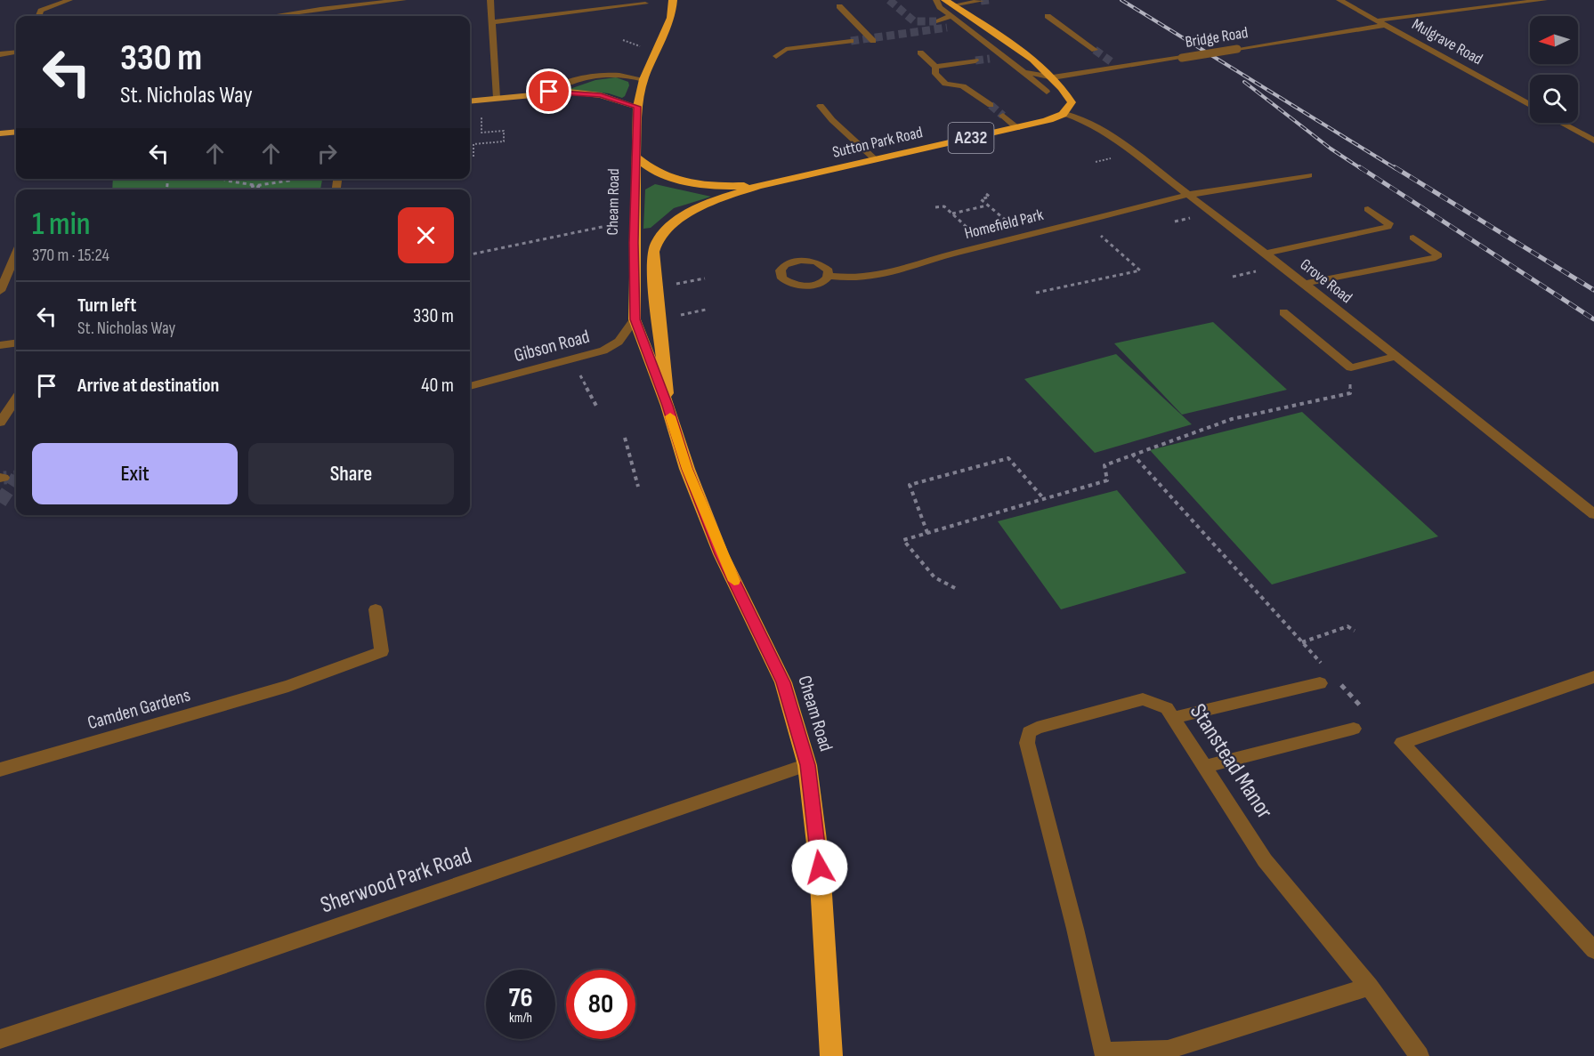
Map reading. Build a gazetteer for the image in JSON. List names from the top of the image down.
{
  "streets": {
    "highway": ["A232", "Sutton Park Road", "Cheam Road"],
    "street": [
      "Bridge Road",
      "Mulgrave Road",
      "Homefield Park",
      "Grove Road",
      "Gibson Road",
      "Camden Gardens",
      "Stanstead Manor",
      "Sherwood Park Road"
    ]
  },
  "crossings": [
    ["Bridge Road", "Mulgrave Road"],
    ["Sutton Park Road", "Cheam Road"],
    ["Sutton Park Road", "Grove Road"],
    ["Cheam Road", "Gibson Road"],
    ["Cheam Road", "Sherwood Park Road"],
    ["Homefield Park", "Grove Road"]
  ],
  "north": "left",
  "page": {
    "turn": ["330 m", "St. Nicholas Way"],
    "heading": ["1 min", "370 m · 15:24"],
    "list": [
      {
        "name": "Turn left",
        "note": "St. Nicholas Way",
        "value": "330 m"
      },
      {
        "name": "Arrive at destination",
        "value": "40 m"
      }
    ],
    "buttons": ["Exit", "Share"],
    "speed": "76 km/h",
    "limit": "80"
  }
}
